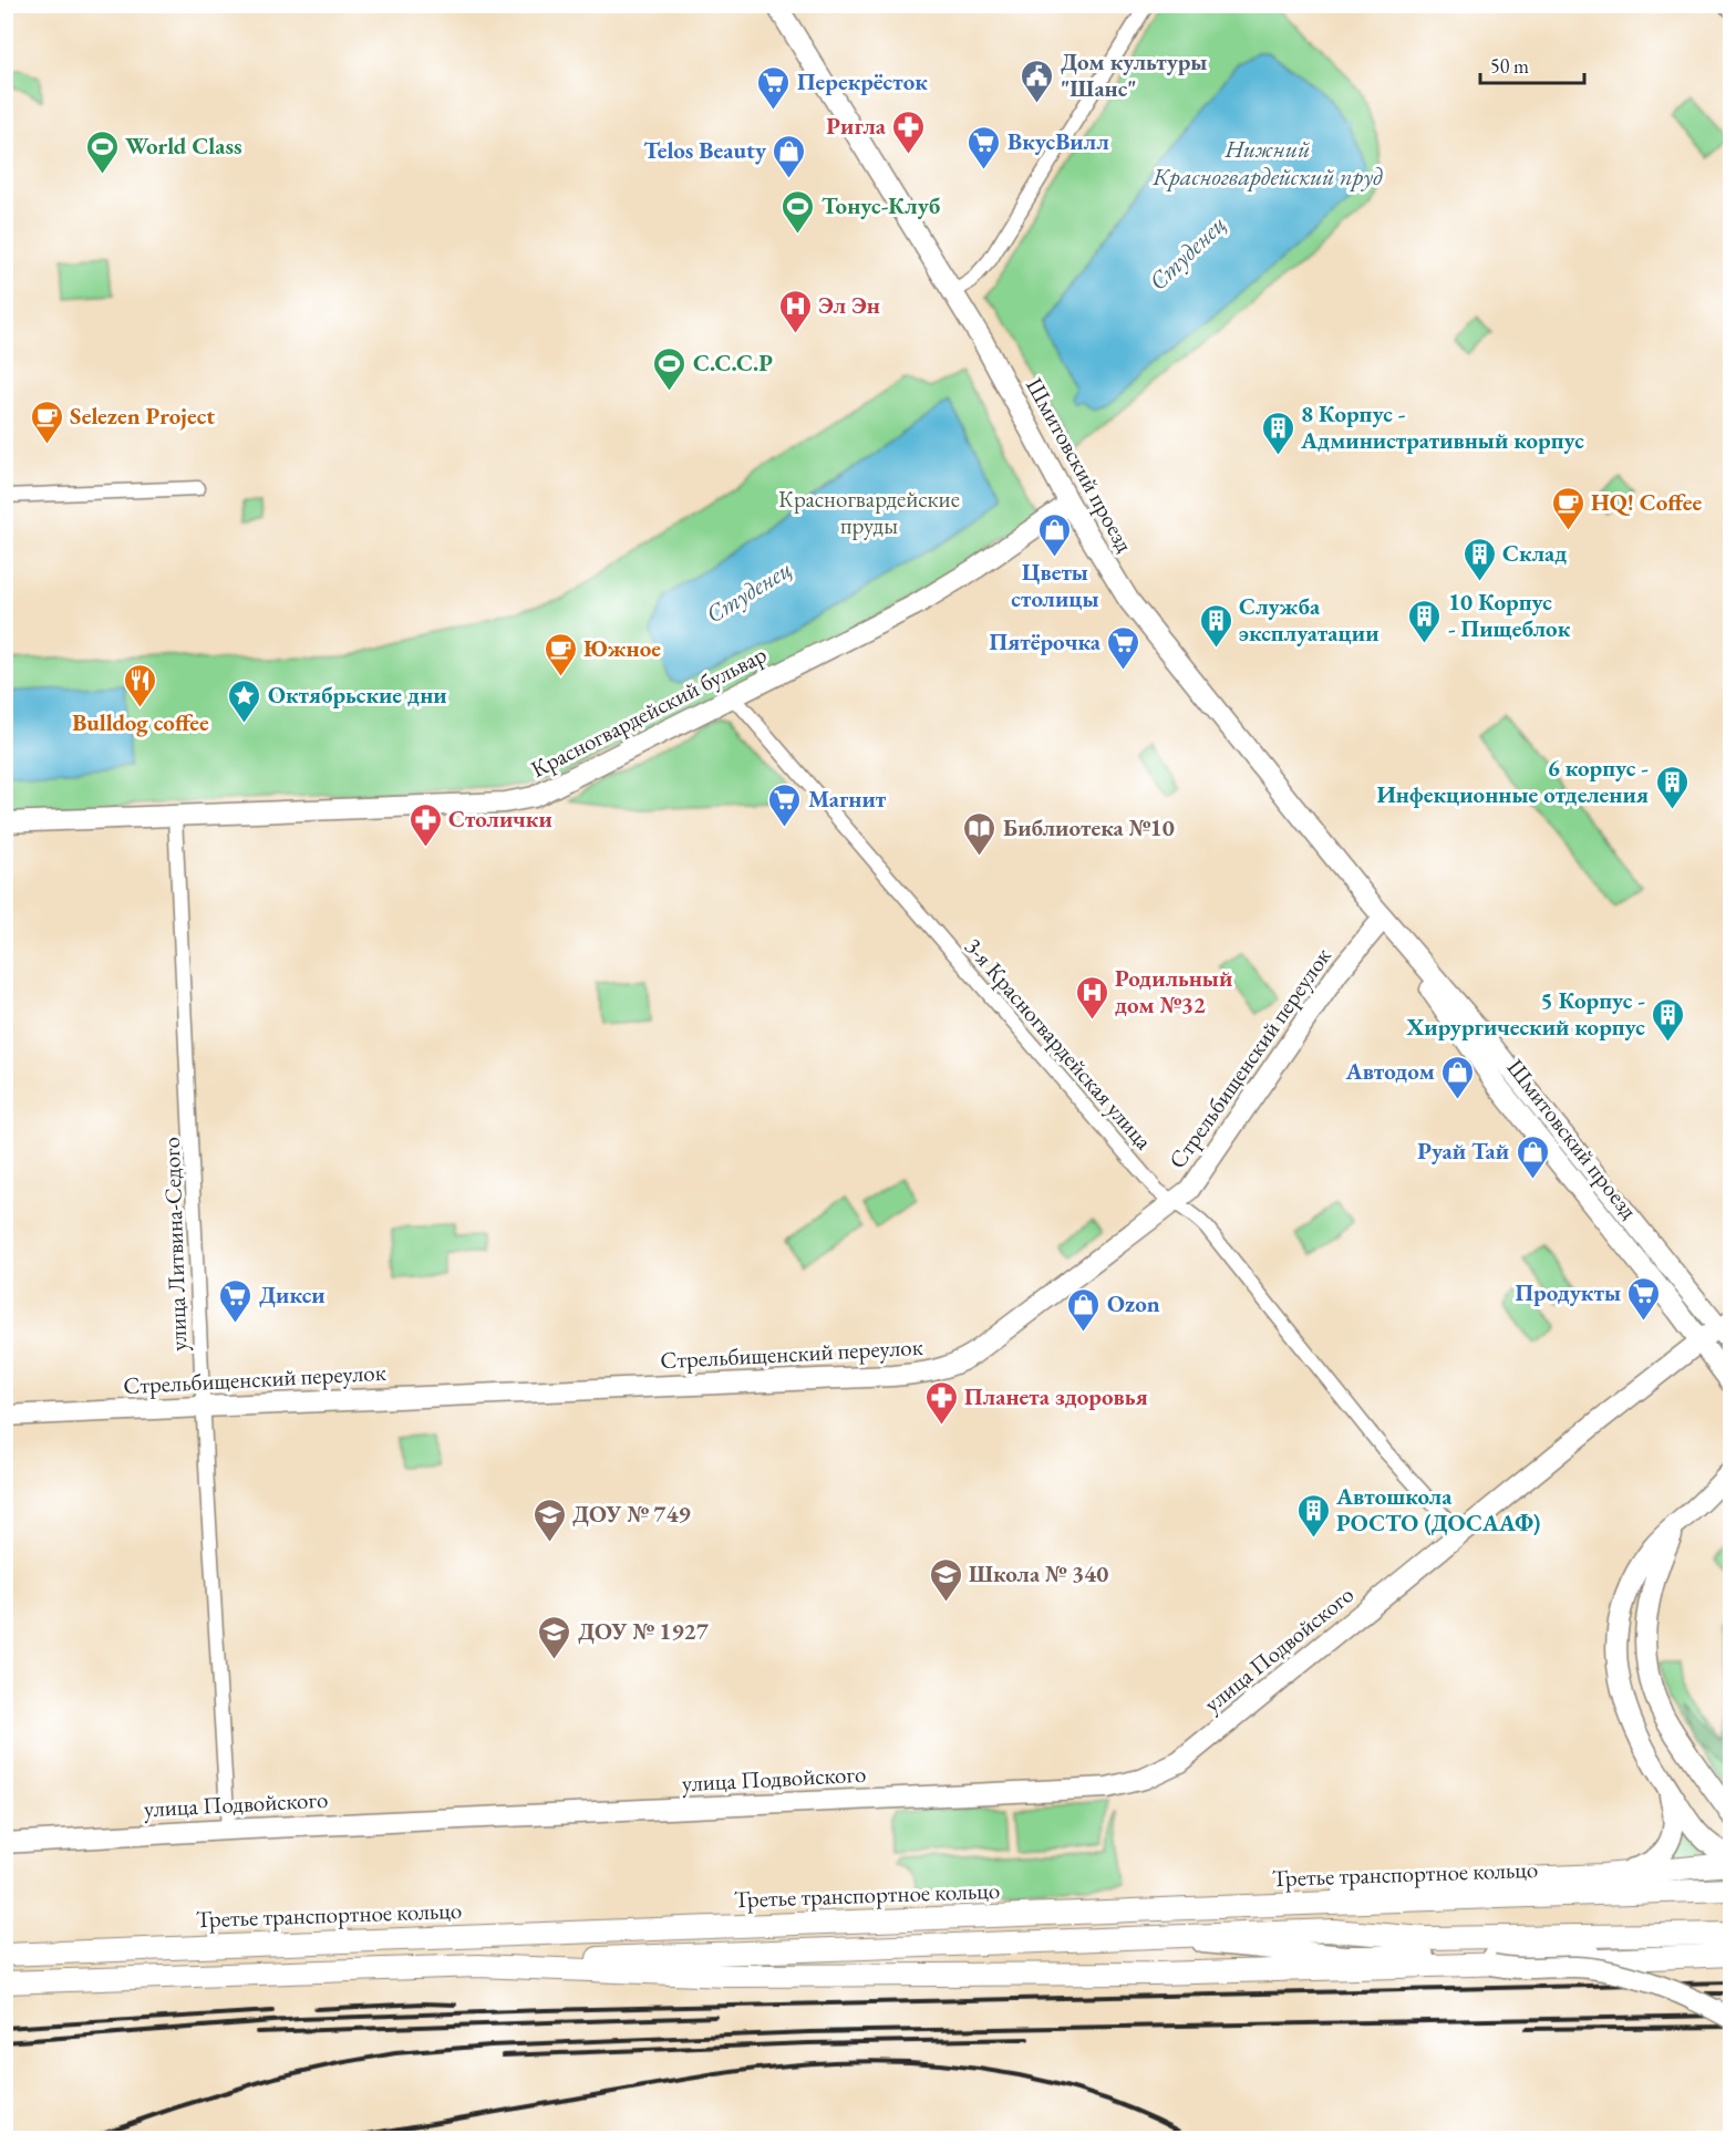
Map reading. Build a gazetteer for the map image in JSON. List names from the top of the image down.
{
  "streets": {
    "main road": ["Третье транспортное кольцо"],
    "street": [
      "Шмитовский проезд",
      "Красногвардейский бульвар",
      "3-я Красногвардейская улица",
      "Стрельбищенский переулок",
      "улица Литвина-Седого",
      "улица Подвойского"
    ]
  },
  "crossings": [
    ["Шмитовский проезд", "Красногвардейский бульвар"],
    ["Шмитовский проезд", "Стрельбищенский переулок"],
    ["Шмитовский проезд", "улица Подвойского"],
    ["Красногвардейский бульвар", "3-я Красногвардейская улица"],
    ["Красногвардейский бульвар", "улица Литвина-Седого"],
    ["3-я Красногвардейская улица", "Стрельбищенский переулок"],
    ["3-я Красногвардейская улица", "улица Подвойского"],
    ["Стрельбищенский переулок", "улица Литвина-Седого"],
    ["улица Литвина-Седого", "улица Подвойского"]
  ],
  "water": ["Нижний Красногвардейский пруд", "Студенец"],
  "parks": ["Красногвардейские пруды"],
  "places": {
    "public building": ["Дом культуры \"Шанс\""],
    "supermarket": [
      "Перекрёсток",
      "ВкусВилл",
      "Пятёрочка",
      "Магнит",
      "Продукты",
      "Дикси"
    ],
    "pharmacy": ["Ригла", "Столички", "Планета здоровья"],
    "sports": ["World Class", "Тонус-Клуб", "С.С.С.Р"],
    "shop": [
      "Telos Beauty",
      "Цветы столицы",
      "Автодом",
      "Руай Тай",
      "Ozon"
    ],
    "hospital": ["Эл Эн", "Родильный дом №32"],
    "cafe": ["Selezen Project", "HQ! Coffee", "Южное"],
    "building": [
      "8 Корпус - Административный корпус",
      "Склад",
      "10 Корпус - Пищеблок",
      "Служба эксплуатации",
      "6 корпус - Инфекционные отделения",
      "5 Корпус - Хирургический корпус",
      "Автошкола РОСТО (ДОСААФ)"
    ],
    "restaurant": ["Bulldog coffee"],
    "place": ["Октябрьские дни"],
    "library": ["Библиотека №10"],
    "school or university": ["ДОУ № 749", "Школа № 340", "ДОУ № 1927"]
  },
  "scale_bar": "50 m"
}
